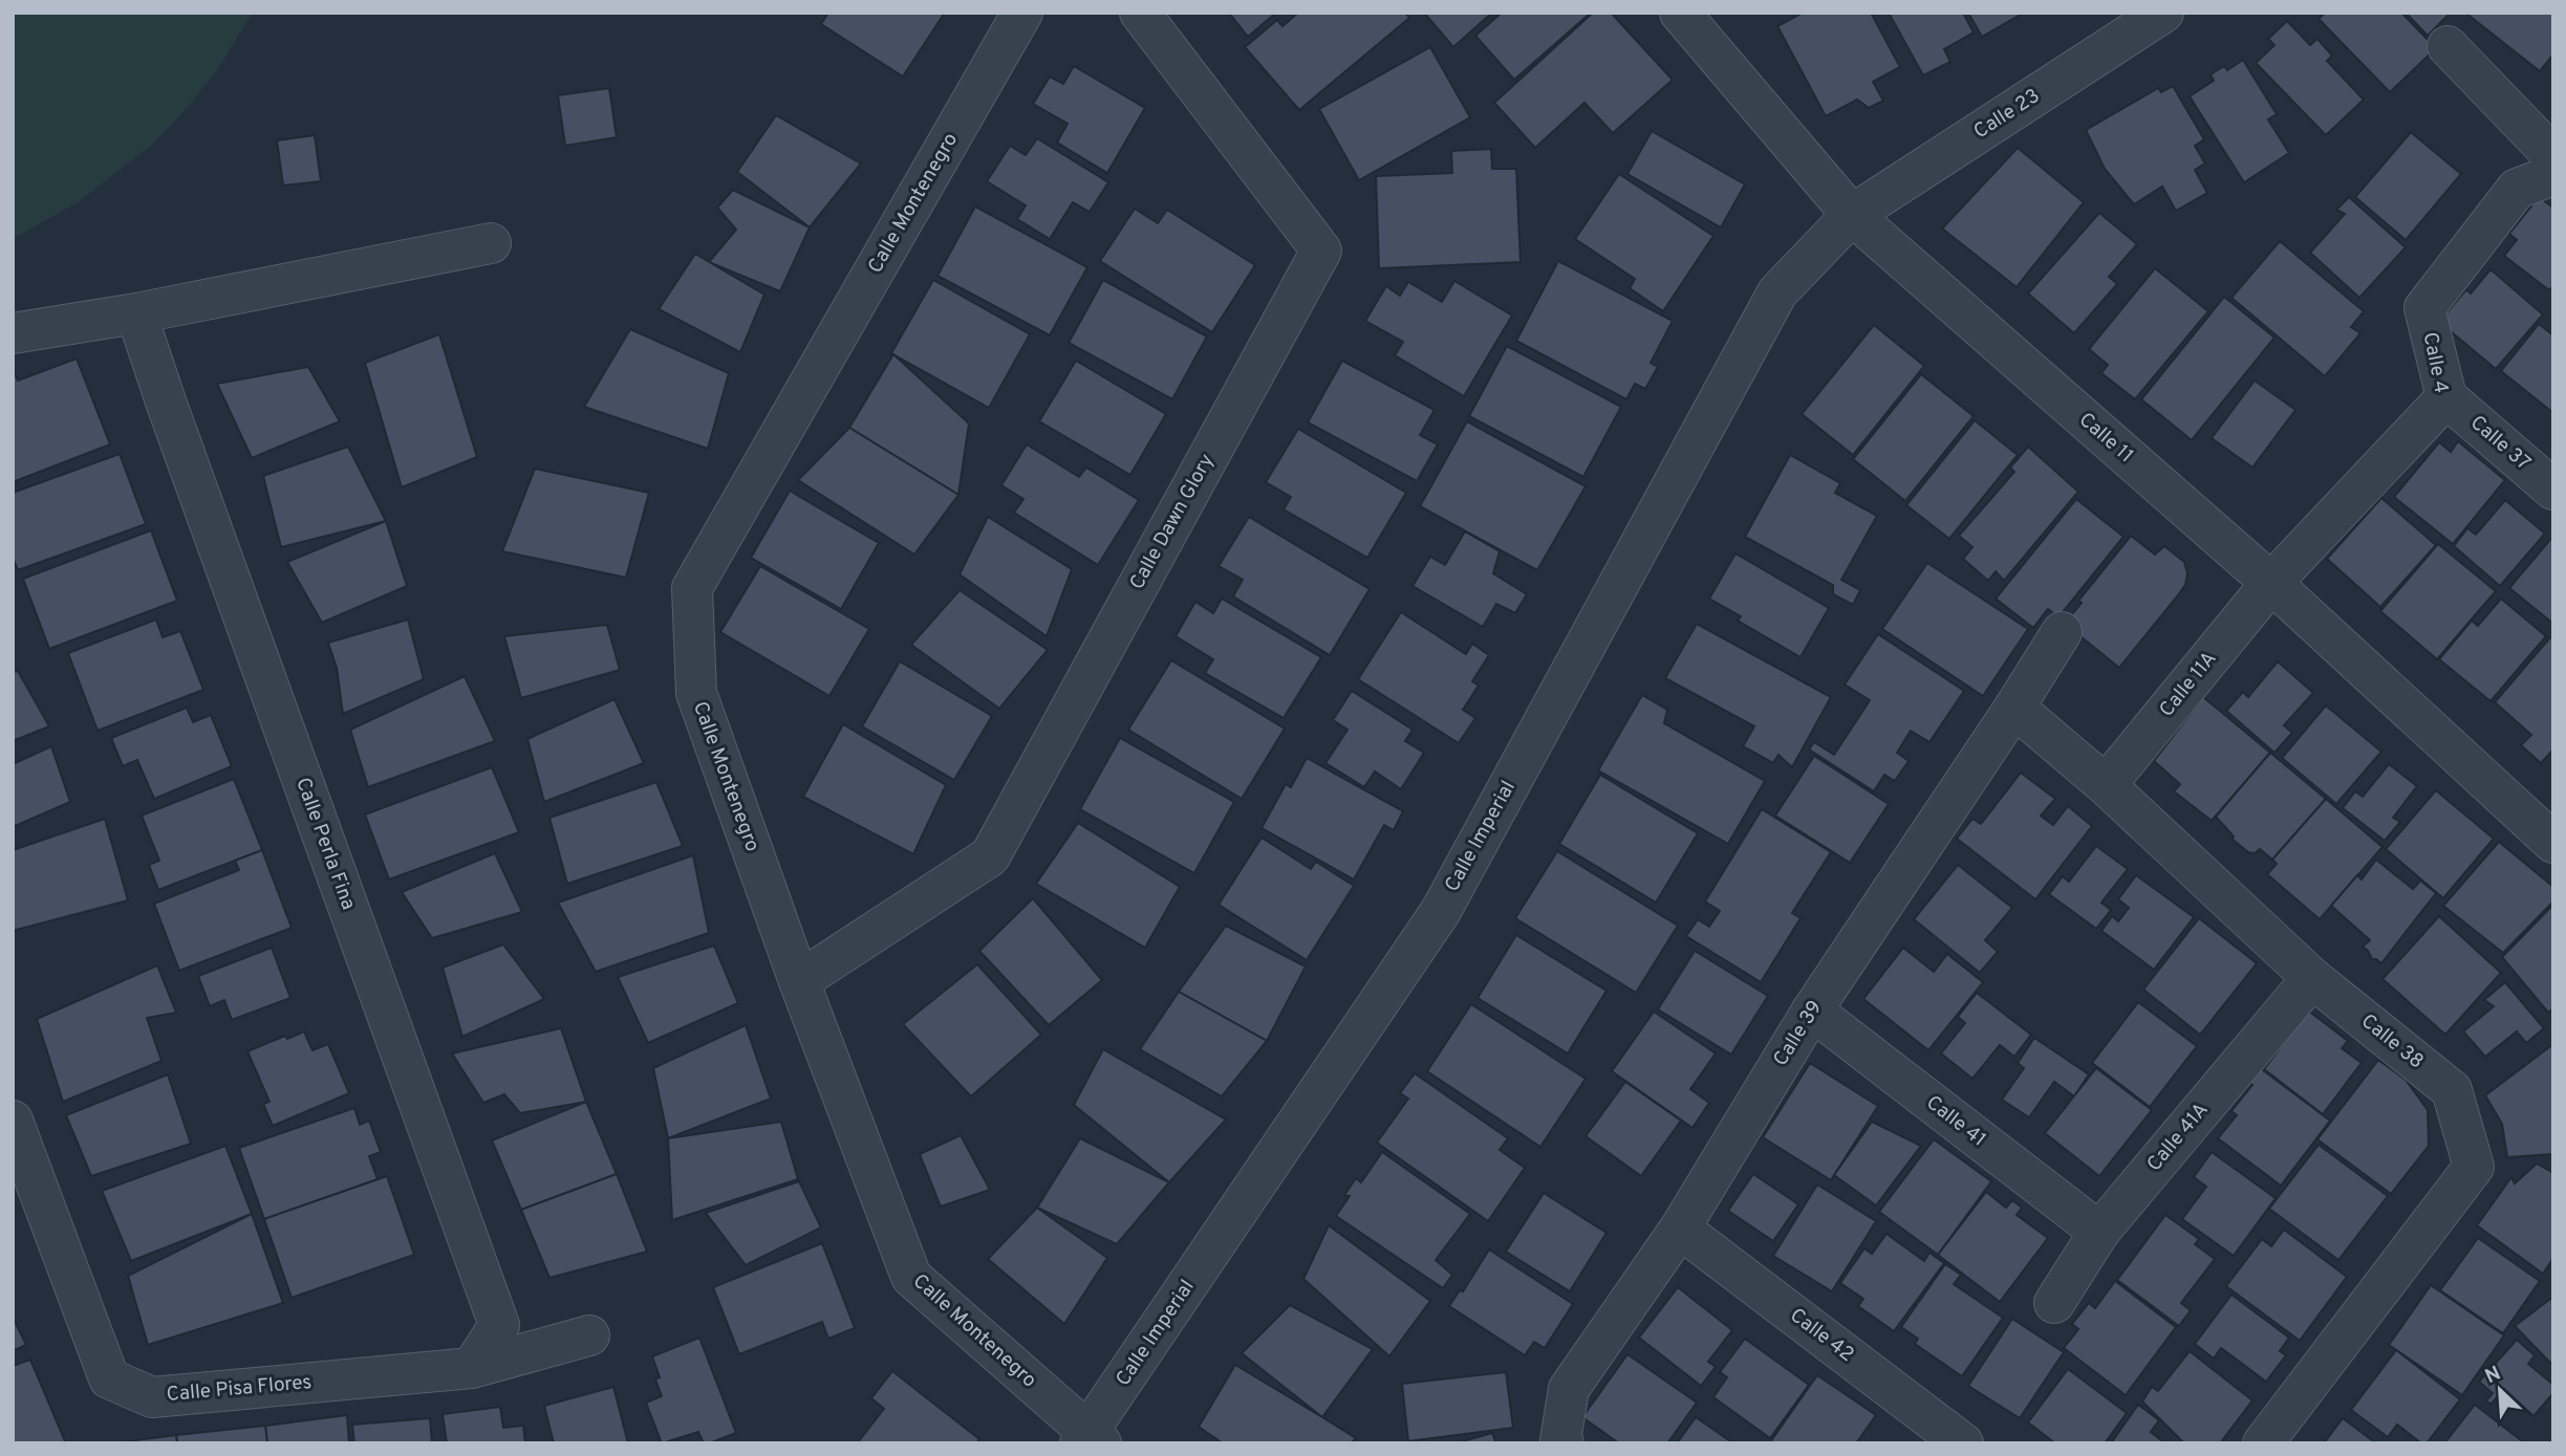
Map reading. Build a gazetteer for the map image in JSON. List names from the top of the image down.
{
  "streets": {
    "street": [
      "Calle 23",
      "Calle Montenegro",
      "Calle 4",
      "Calle 11",
      "Calle 37",
      "Calle Dawn Glory",
      "Calle 11A",
      "Calle Imperial",
      "Calle Perla Fina",
      "Calle 39",
      "Calle 38",
      "Calle 41",
      "Calle 41A",
      "Calle 42",
      "Calle Pisa Flores"
    ]
  },
  "crossings": [
    ["Calle 23", "Calle 11"],
    ["Calle 23", "Calle Imperial"],
    ["Calle Montenegro", "Calle Dawn Glory"],
    ["Calle Montenegro", "Calle Imperial"],
    ["Calle 4", "Calle 11"],
    ["Calle 4", "Calle 37"],
    ["Calle 4", "Calle 11A"],
    ["Calle 11", "Calle 11A"],
    ["Calle 11", "Calle Imperial"],
    ["Calle 11A", "Calle 38"],
    ["Calle Perla Fina", "Calle Pisa Flores"],
    ["Calle 39", "Calle 38"],
    ["Calle 39", "Calle 41"],
    ["Calle 39", "Calle 42"],
    ["Calle 38", "Calle 41A"],
    ["Calle 41", "Calle 41A"]
  ],
  "north": "top left"
}
